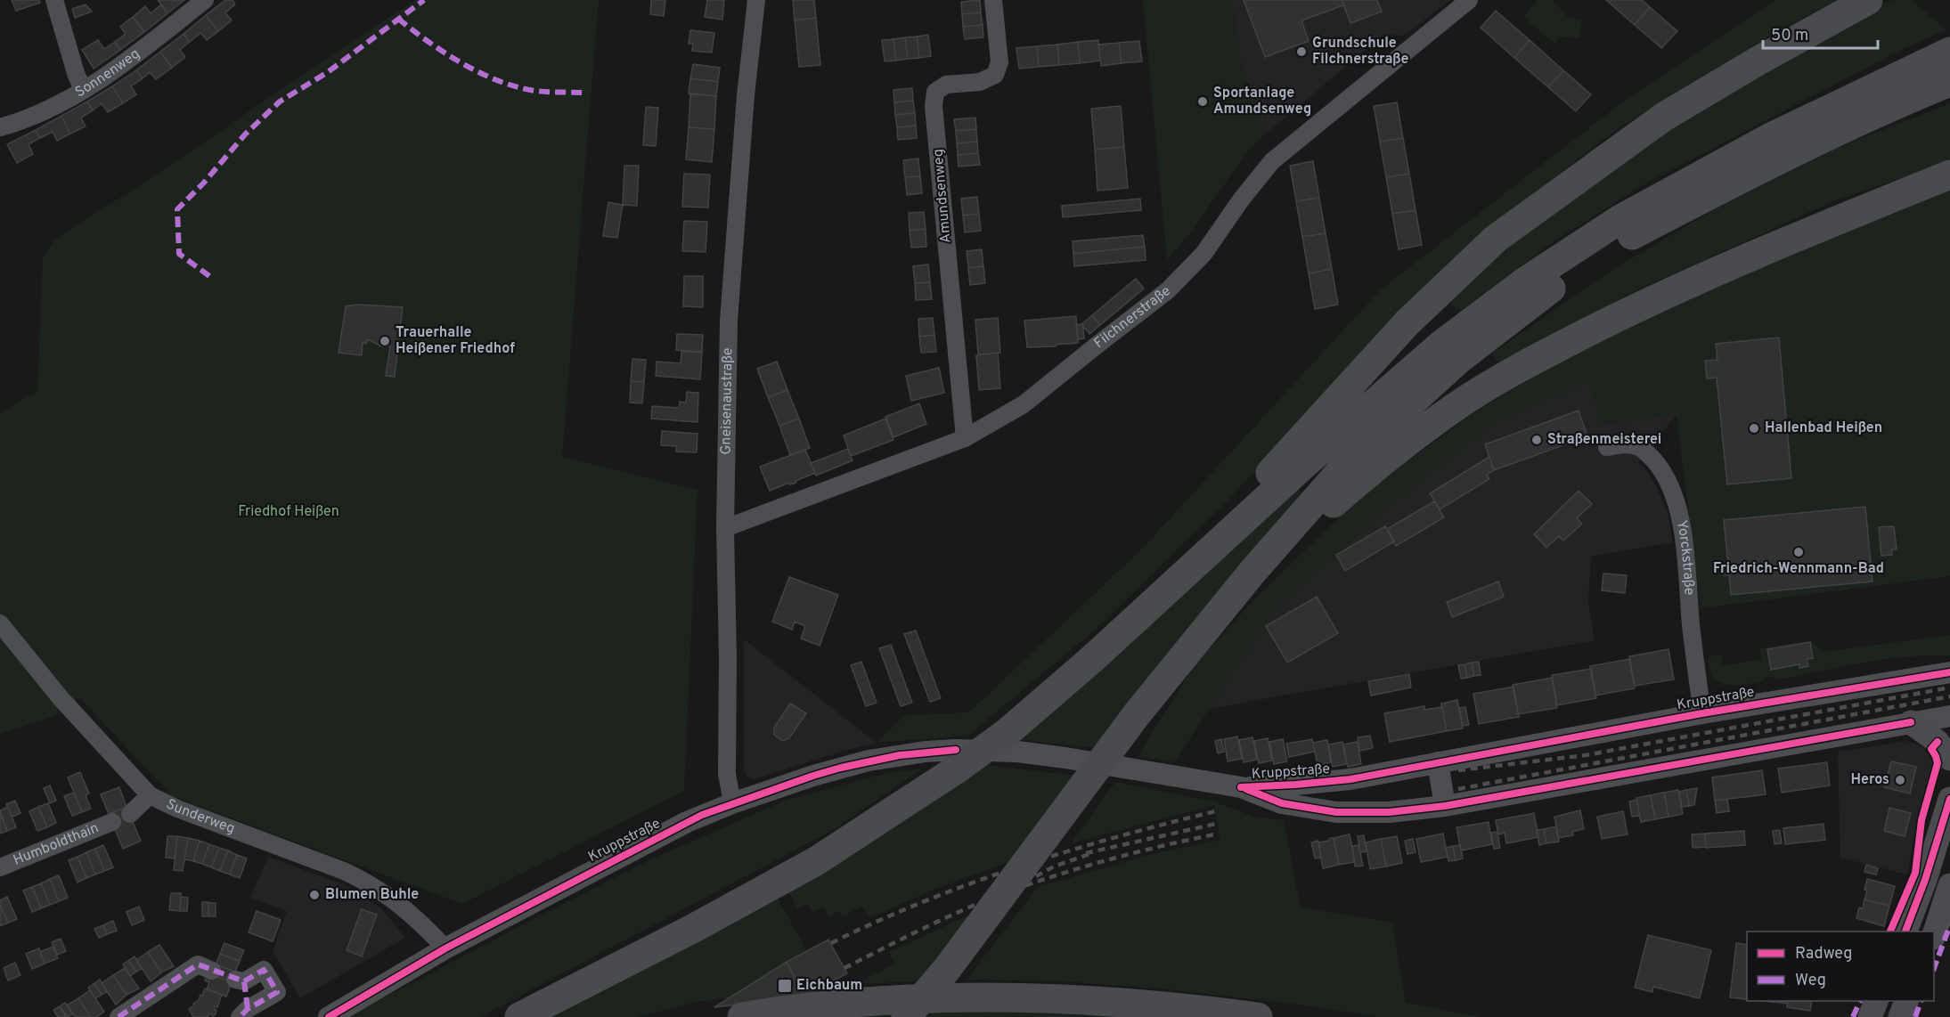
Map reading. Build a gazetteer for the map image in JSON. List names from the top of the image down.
{
  "streets": {
    "street": [
      "Sonnenweg",
      "Amundsenweg",
      "Filchnerstraße",
      "Gneisenaustraße",
      "Yorckstraße",
      "Kruppstraße",
      "Sunderweg",
      "Humboldthain"
    ]
  },
  "crossings": [
    ["Amundsenweg", "Filchnerstraße"],
    ["Filchnerstraße", "Gneisenaustraße"],
    ["Gneisenaustraße", "Kruppstraße"],
    ["Yorckstraße", "Kruppstraße"],
    ["Kruppstraße", "Sunderweg"]
  ],
  "parks": ["Friedhof Heißen"],
  "places": {
    "other": [
      "Grundschule Filchnerstraße",
      "Sportanlage Amundsenweg",
      "Trauerhalle Heißener Friedhof",
      "Hallenbad Heißen",
      "Straßenmeisterei",
      "Friedrich-Wennmann-Bad",
      "Heros",
      "Blumen Buhle"
    ],
    "transit": ["Eichbaum"]
  },
  "legend": ["Radweg", "Weg"],
  "scale_bar": "50 m"
}
